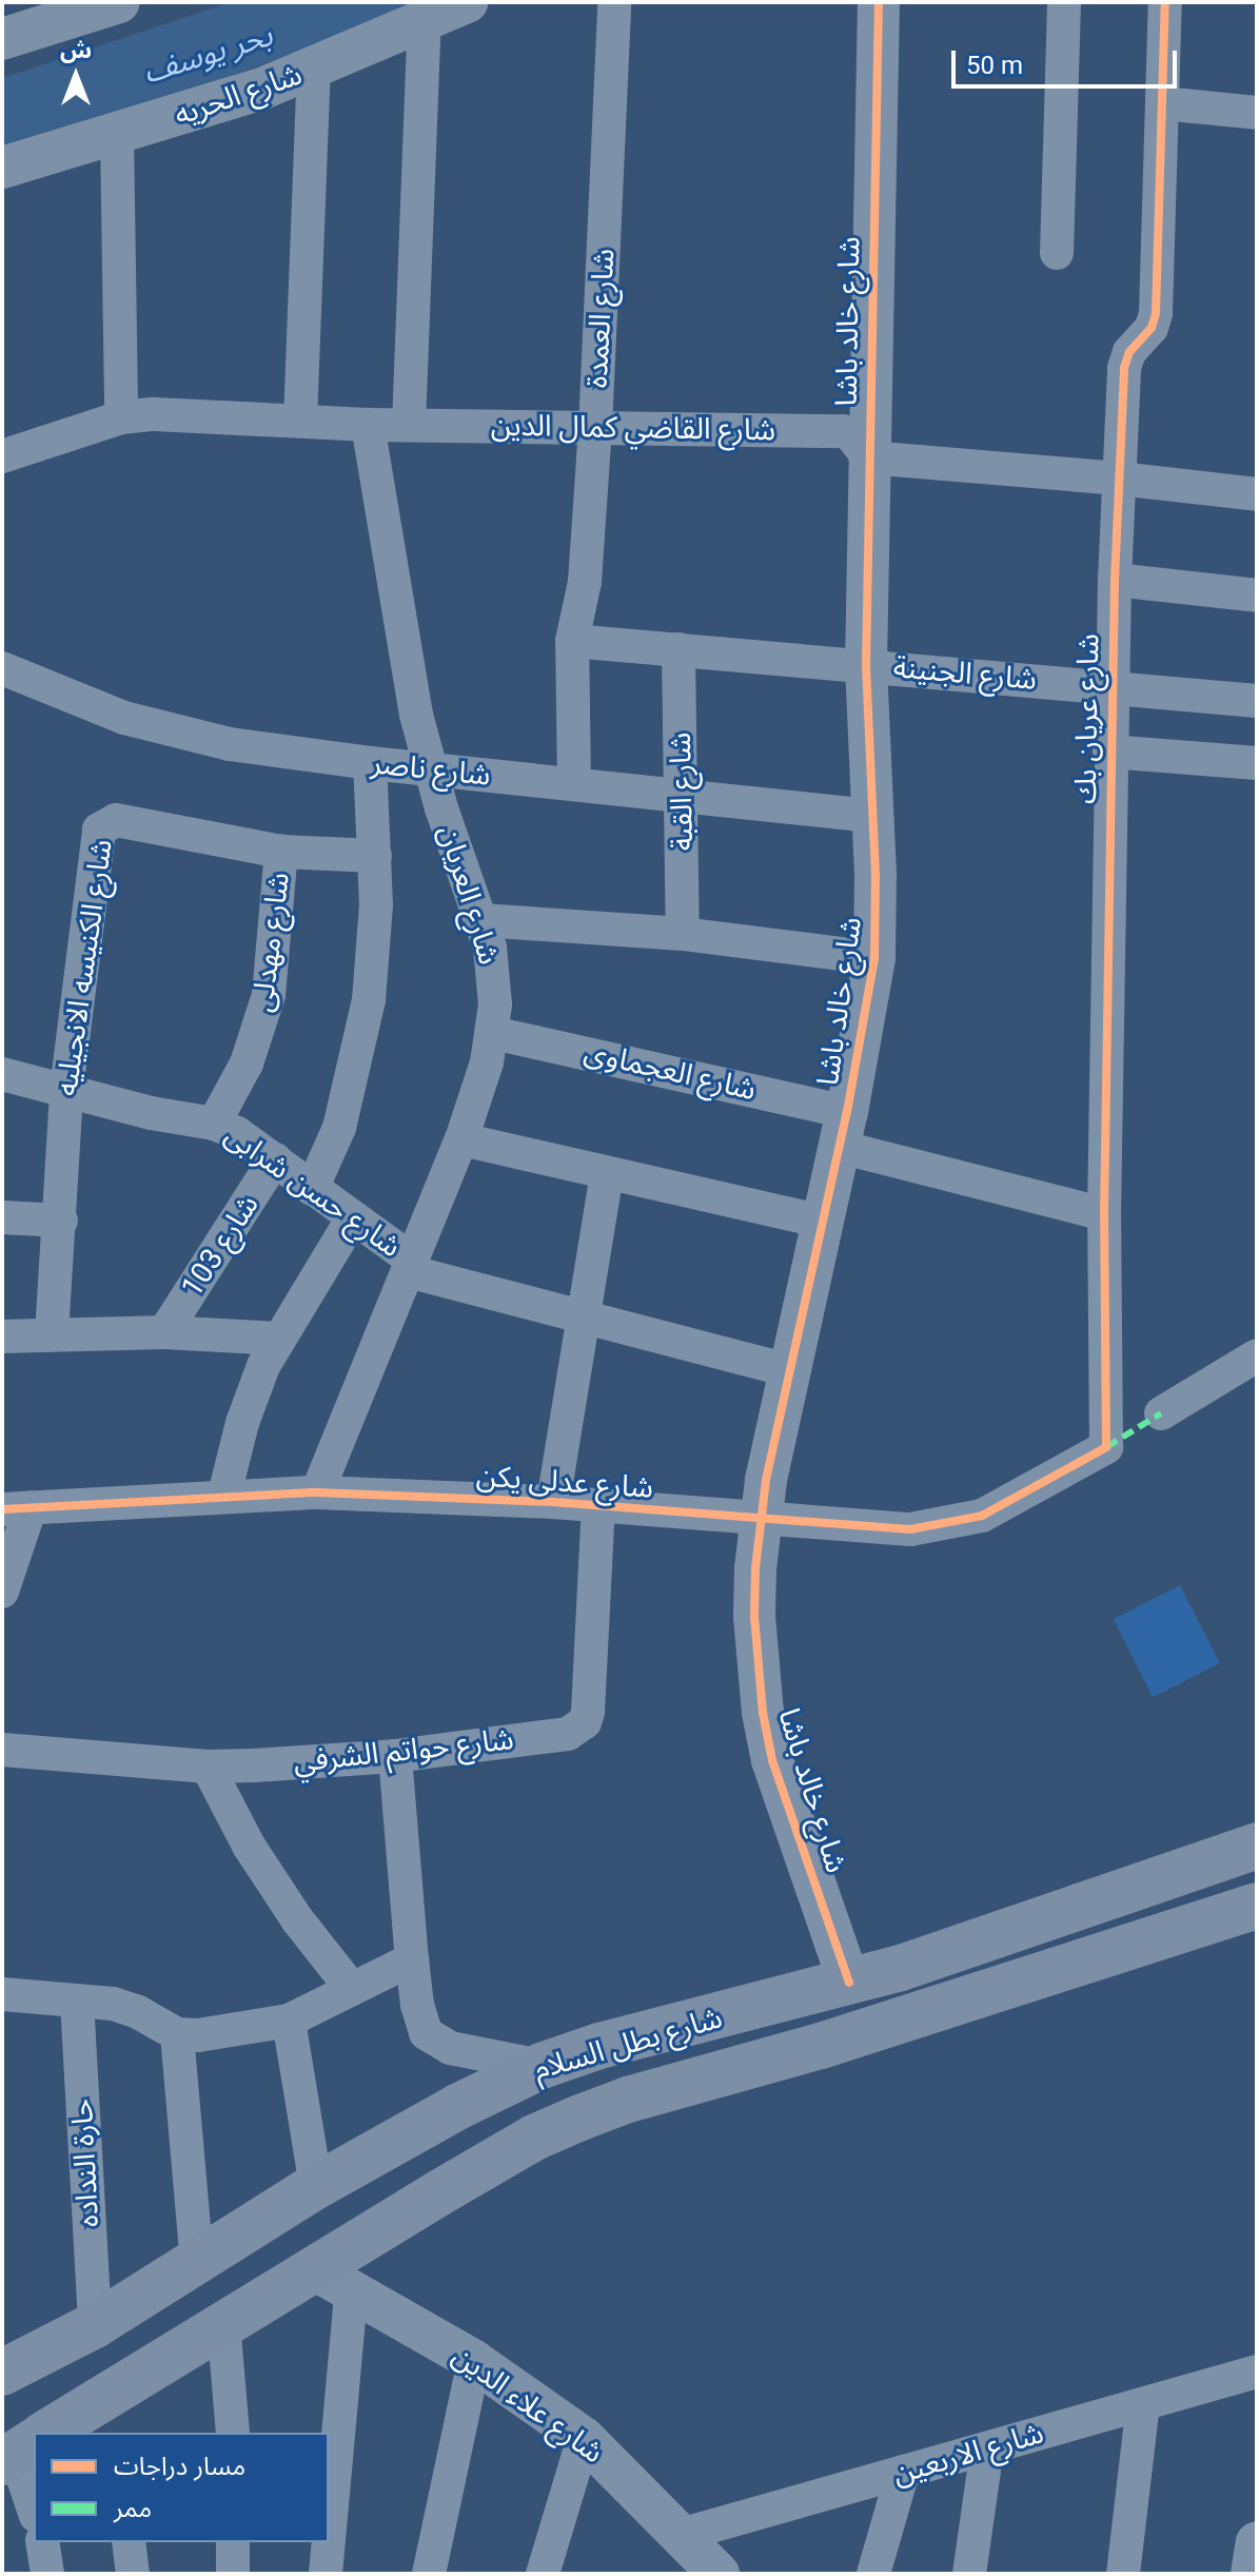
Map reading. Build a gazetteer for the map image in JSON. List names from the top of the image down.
{
  "streets": {
    "main road": ["شارع بطل السلام"],
    "street": [
      "شارع الحريه",
      "شارع العمدة",
      "شارع خالد باشا",
      "شارع القاضي كمال الدين",
      "شارع الجنينة",
      "شارع عريان بك",
      "شارع ناصر",
      "شارع القبة",
      "شارع العريان",
      "شارع مهدلى",
      "شارع الكنيسه الانجيليه",
      "شارع العجماوى",
      "شارع حسن شرابى",
      "شارع 103",
      "شارع عدلى يكن",
      "شارع حواتم الشرفي",
      "حارة النداده",
      "شارع علاء الدين",
      "شارع الاربعين"
    ]
  },
  "crossings": [
    ["شارع العمدة", "شارع القاضي كمال الدين"],
    ["شارع العمدة", "شارع الجنينة"],
    ["شارع العمدة", "شارع ناصر"],
    ["شارع خالد باشا", "شارع القاضي كمال الدين"],
    ["شارع خالد باشا", "شارع الجنينة"],
    ["شارع خالد باشا", "شارع ناصر"],
    ["شارع خالد باشا", "شارع العجماوى"],
    ["شارع خالد باشا", "شارع حسن شرابى"],
    ["شارع خالد باشا", "شارع عدلى يكن"],
    ["شارع خالد باشا", "شارع بطل السلام"],
    ["شارع القاضي كمال الدين", "شارع العريان"],
    ["شارع الجنينة", "شارع عريان بك"],
    ["شارع الجنينة", "شارع القبة"],
    ["شارع عريان بك", "شارع العجماوى"],
    ["شارع عريان بك", "شارع عدلى يكن"],
    ["شارع ناصر", "شارع القبة"],
    ["شارع ناصر", "شارع العريان"],
    ["شارع العريان", "شارع العجماوى"],
    ["شارع العريان", "شارع حسن شرابى"],
    ["شارع العريان", "شارع عدلى يكن"],
    ["شارع مهدلى", "شارع الكنيسه الانجيليه"],
    ["شارع مهدلى", "شارع حسن شرابى"],
    ["شارع الكنيسه الانجيليه", "شارع حسن شرابى"],
    ["شارع حسن شرابى", "شارع 103"],
    ["شارع عدلى يكن", "شارع حواتم الشرفي"],
    ["شارع بطل السلام", "حارة النداده"],
    ["شارع بطل السلام", "شارع علاء الدين"],
    ["شارع علاء الدين", "شارع الاربعين"]
  ],
  "water": ["بحر يوسف"],
  "legend": ["مسار دراجات", "ممر"],
  "scale_bar": "50 m",
  "north": "top"
}
